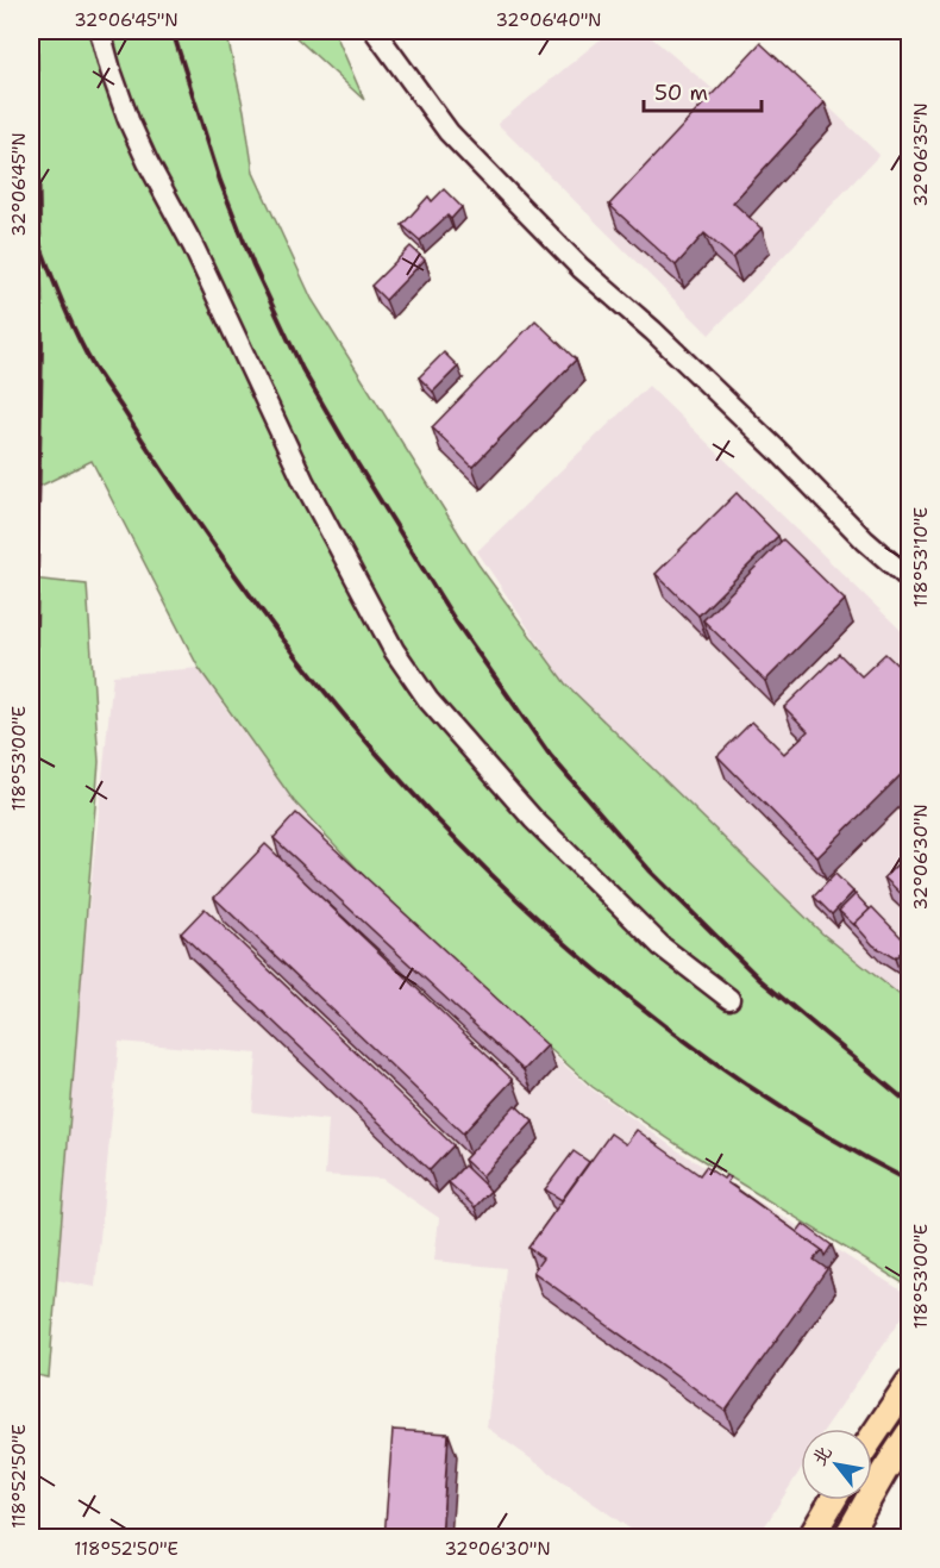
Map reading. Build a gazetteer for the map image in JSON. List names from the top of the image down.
{
  "scale_bar": "50 m",
  "north": "top left",
  "coordinates": [
    "32°06'45\"N",
    "32°06'40\"N",
    "32°06'35\"N",
    "118°53'10\"E",
    "118°53'00\"E",
    "32°06'30\"N",
    "118°52'50\"E"
  ]
}
